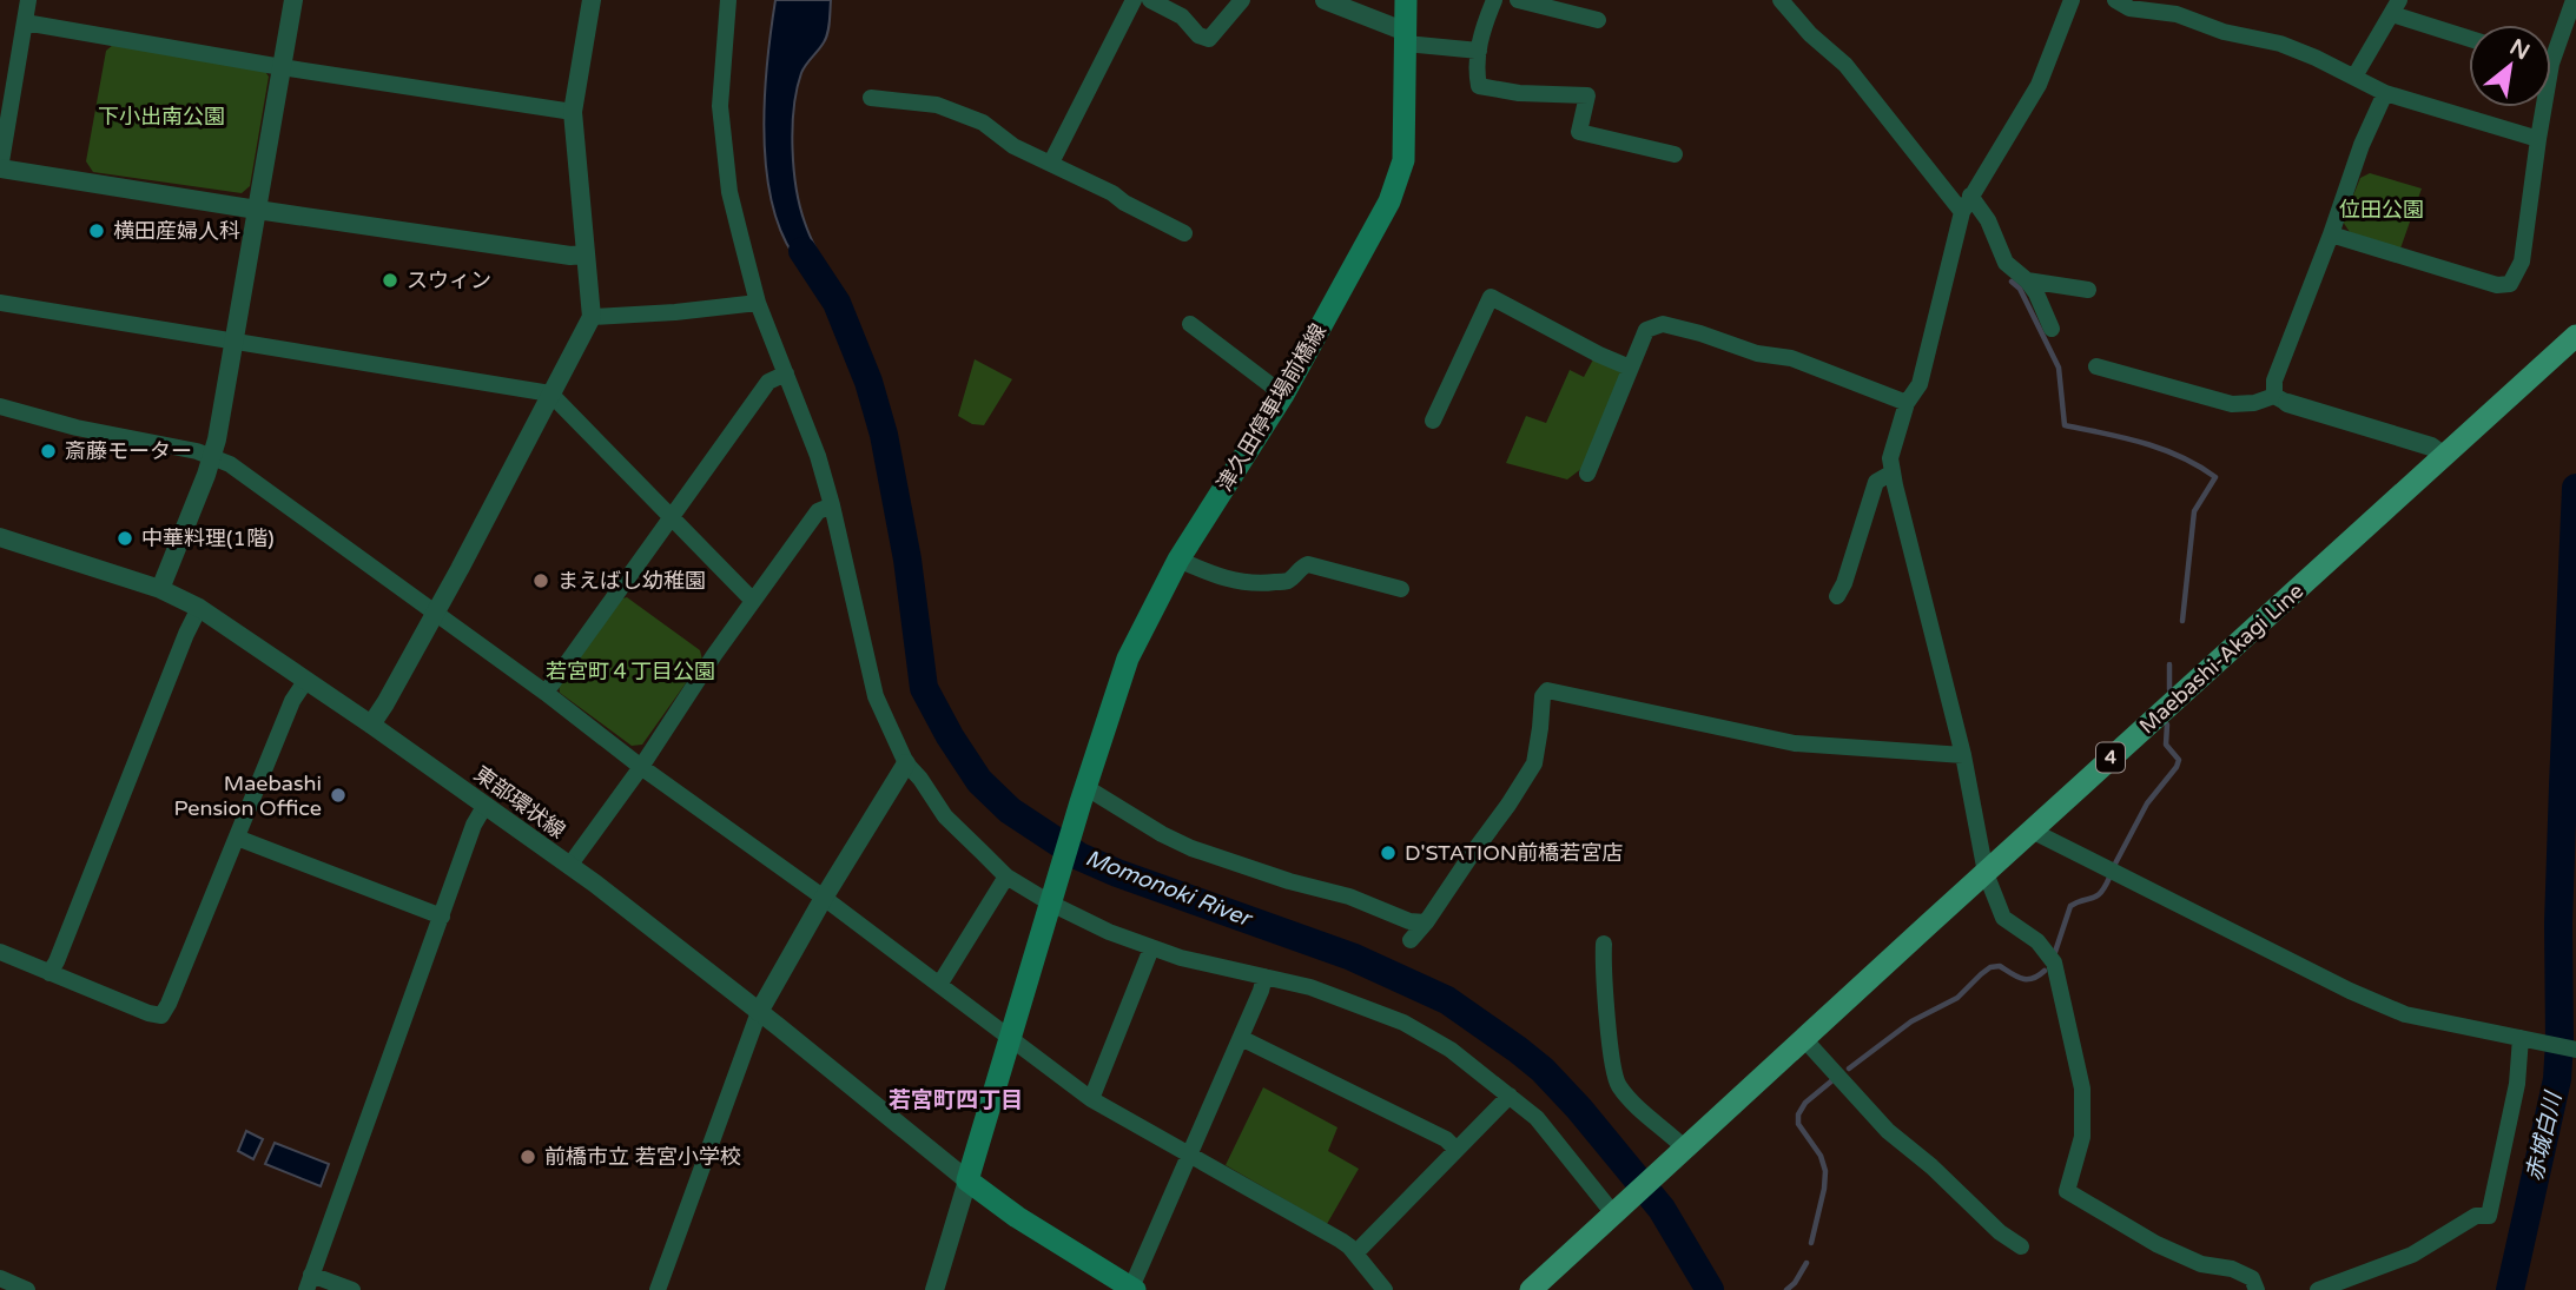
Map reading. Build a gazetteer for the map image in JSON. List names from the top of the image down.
{
  "streets": {
    "main road": ["津久田停車場前橋線", "Maebashi-Akagi Line", "4"],
    "street": ["東部環状線"]
  },
  "crossings": [
    ["Maebashi-Akagi Line", "4"]
  ],
  "districts": ["若宮町四丁目"],
  "water": ["Momonoki River", "赤城白川"],
  "parks": ["下小出南公園", "位田公園", "若宮町４丁目公園"],
  "places": [
    "横田産婦人科",
    "スウィン",
    "斎藤モーター",
    "中華料理(1階)",
    "まえばし幼稚園",
    "Maebashi Pension Office",
    "D'STATION前橋若宮店",
    "前橋市立 若宮小学校"
  ],
  "north": "top right"
}
